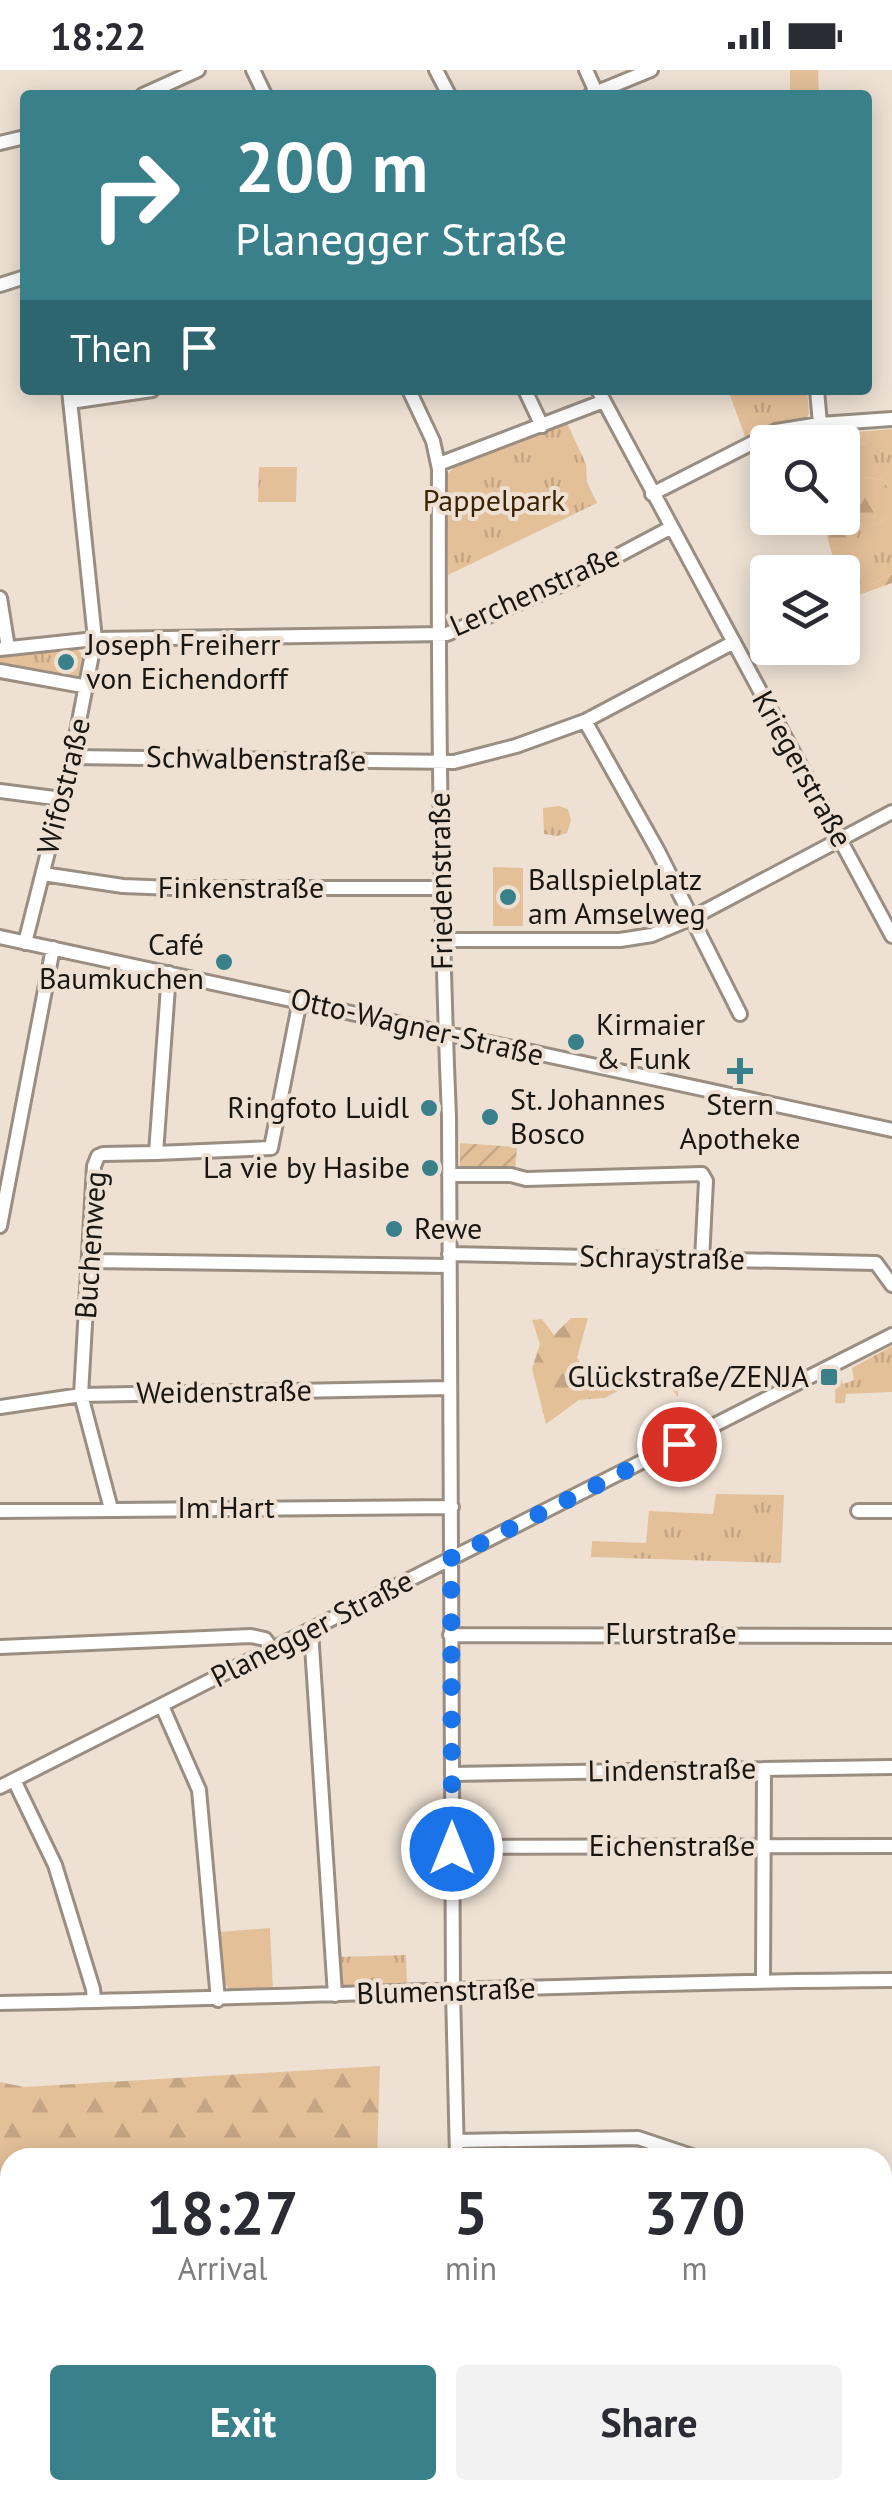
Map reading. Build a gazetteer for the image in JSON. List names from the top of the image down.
{
  "streets": {
    "street": [
      "Lerchenstraße",
      "Schwalbenstraße",
      "Kriegerstraße",
      "Wifostraße",
      "Friedenstraße",
      "Finkenstraße",
      "Otto-Wagner-Straße",
      "Buchenweg",
      "Schraystraße",
      "Weidenstraße",
      "Im Hart",
      "Planegger Straße",
      "Flurstraße",
      "Lindenstraße",
      "Eichenstraße",
      "Blumenstraße"
    ]
  },
  "crossings": [
    ["Lerchenstraße", "Kriegerstraße"],
    ["Lerchenstraße", "Wifostraße"],
    ["Lerchenstraße", "Friedenstraße"],
    ["Schwalbenstraße", "Kriegerstraße"],
    ["Schwalbenstraße", "Wifostraße"],
    ["Schwalbenstraße", "Friedenstraße"],
    ["Wifostraße", "Finkenstraße"],
    ["Wifostraße", "Otto-Wagner-Straße"],
    ["Friedenstraße", "Finkenstraße"],
    ["Friedenstraße", "Otto-Wagner-Straße"],
    ["Friedenstraße", "Schraystraße"],
    ["Friedenstraße", "Weidenstraße"],
    ["Friedenstraße", "Im Hart"],
    ["Friedenstraße", "Planegger Straße"],
    ["Friedenstraße", "Flurstraße"],
    ["Friedenstraße", "Lindenstraße"],
    ["Friedenstraße", "Eichenstraße"],
    ["Friedenstraße", "Blumenstraße"],
    ["Buchenweg", "Schraystraße"],
    ["Buchenweg", "Weidenstraße"],
    ["Buchenweg", "Im Hart"]
  ],
  "parks": ["Pappelpark"],
  "places": {
    "other": [
      "Joseph Freiherr von Eichendorff",
      "Ballspielplatz am Amselweg",
      "Café Baumkuchen",
      "Kirmaier & Funk",
      "Ringfoto Luidl",
      "St. Johannes Bosco",
      "La vie by Hasibe",
      "Rewe"
    ],
    "health": ["Stern Apotheke"],
    "transit": ["Glückstraße/ZENJA"]
  },
  "page": {
    "status": "18:22",
    "turn": ["200 m", "Planegger Straße"],
    "then": "Then",
    "eta": [
      "18:27",
      "Arrival",
      "5",
      "min",
      "370",
      "m"
    ],
    "buttons": ["Exit", "Share"]
  }
}
